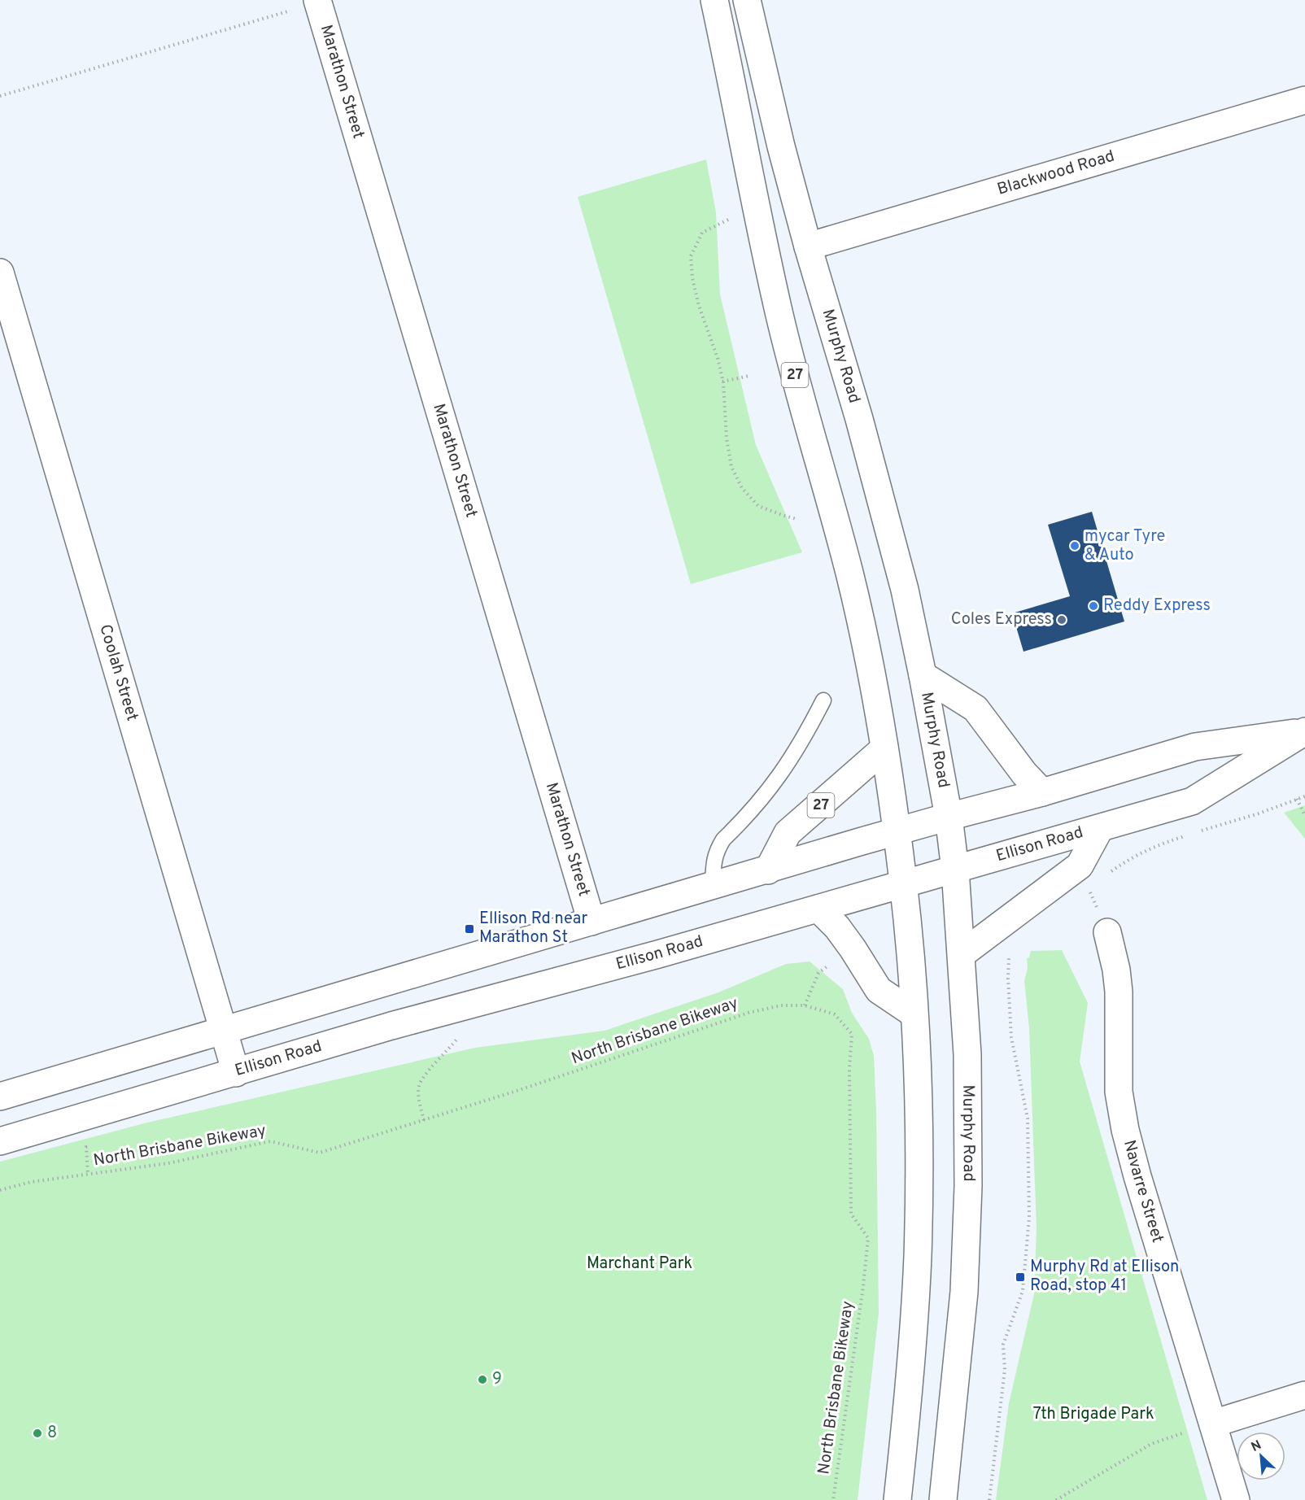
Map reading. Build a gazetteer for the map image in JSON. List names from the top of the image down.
{
  "streets": {
    "main road": [
      "Marathon Street",
      "Blackwood Road",
      "Murphy Road",
      "27",
      "Coolah Street",
      "Ellison Road",
      "Navarre Street"
    ],
    "path": ["North Brisbane Bikeway"]
  },
  "crossings": [
    ["Marathon Street", "Ellison Road"],
    ["Blackwood Road", "Murphy Road"],
    ["Murphy Road", "Ellison Road"],
    ["27", "Ellison Road"],
    ["Coolah Street", "Ellison Road"]
  ],
  "parks": ["Marchant Park", "7th Brigade Park"],
  "places": {
    "other": [
      "mycar Tyre & Auto",
      "Reddy Express",
      "Coles Express",
      "9",
      "8"
    ],
    "transit": ["Ellison Rd near Marathon St", "Murphy Rd at Ellison Road, stop 41"]
  },
  "north": "top left"
}
